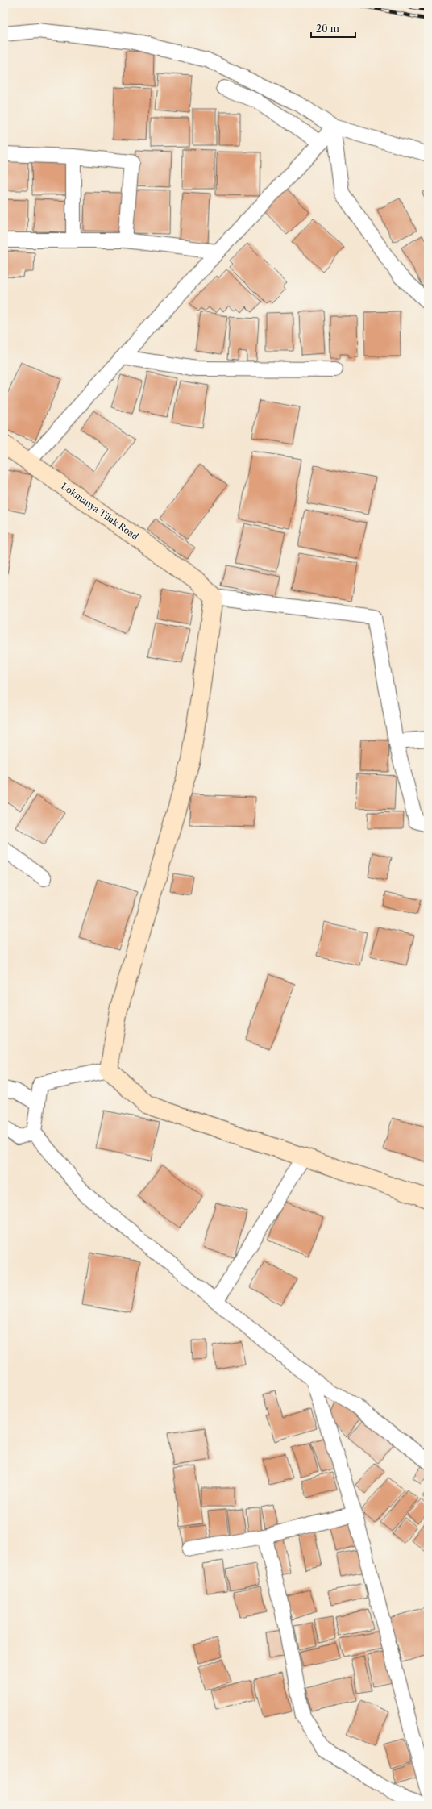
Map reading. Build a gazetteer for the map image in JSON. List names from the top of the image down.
{
  "streets": {
    "main road": ["Lokmanya Tilak Road"]
  },
  "scale_bar": "20 m"
}
